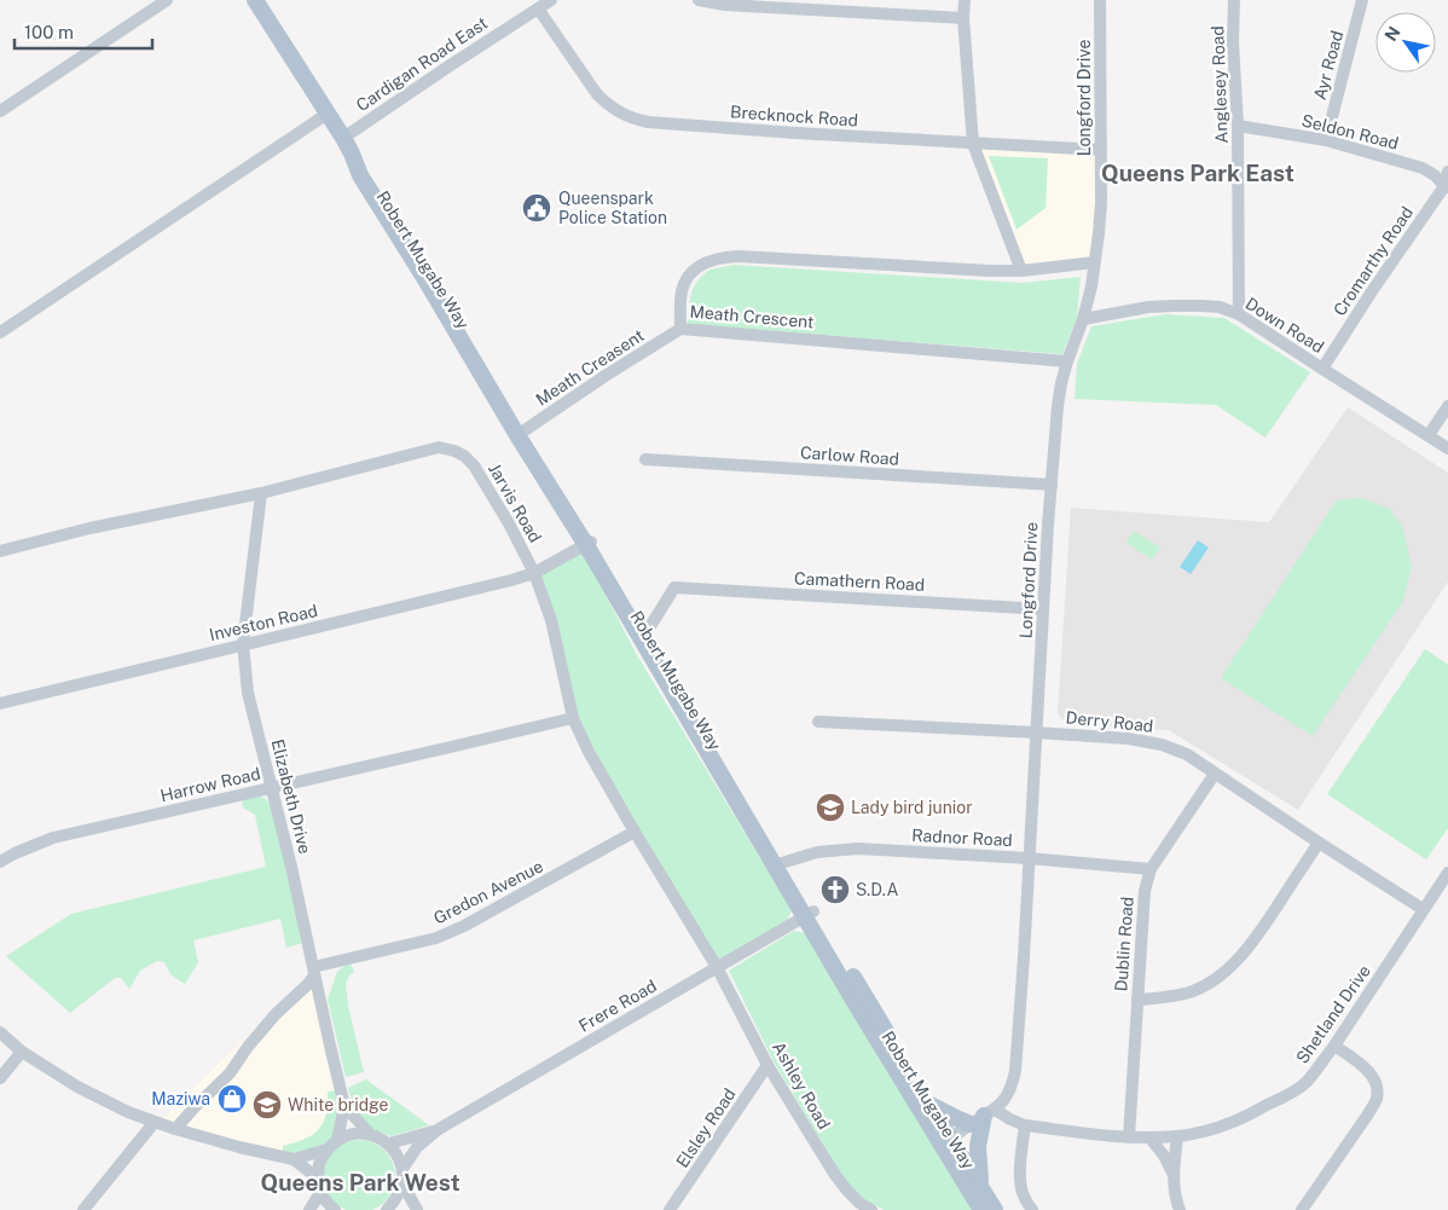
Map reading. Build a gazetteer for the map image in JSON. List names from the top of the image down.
{
  "streets": {
    "main road": ["Robert Mugabe Way"],
    "street": [
      "Cardigan Road East",
      "Ayr Road",
      "Anglesey Road",
      "Longford Drive",
      "Brecknock Road",
      "Seldon Road",
      "Cromarthy Road",
      "Meath Crescent",
      "Down Road",
      "Meath Creasent",
      "Carlow Road",
      "Jarvis Road",
      "Camathern Road",
      "Investon Road",
      "Derry Road",
      "Harrow Road",
      "Elizabeth Drive",
      "Radnor Road",
      "Gredon Avenue",
      "Dublin Road",
      "Frere Road",
      "Shetland Drive",
      "Ashley Road",
      "Elsley Road"
    ]
  },
  "crossings": [
    ["Cardigan Road East", "Brecknock Road"],
    ["Cardigan Road East", "Robert Mugabe Way"],
    ["Ayr Road", "Seldon Road"],
    ["Anglesey Road", "Seldon Road"],
    ["Anglesey Road", "Down Road"],
    ["Longford Drive", "Brecknock Road"],
    ["Longford Drive", "Robert Mugabe Way"],
    ["Longford Drive", "Meath Crescent"],
    ["Longford Drive", "Down Road"],
    ["Longford Drive", "Carlow Road"],
    ["Longford Drive", "Camathern Road"],
    ["Longford Drive", "Derry Road"],
    ["Longford Drive", "Radnor Road"],
    ["Longford Drive", "Shetland Drive"],
    ["Seldon Road", "Cromarthy Road"],
    ["Robert Mugabe Way", "Meath Creasent"],
    ["Robert Mugabe Way", "Camathern Road"],
    ["Robert Mugabe Way", "Investon Road"],
    ["Robert Mugabe Way", "Radnor Road"],
    ["Robert Mugabe Way", "Frere Road"],
    ["Cromarthy Road", "Down Road"],
    ["Meath Crescent", "Meath Creasent"],
    ["Jarvis Road", "Investon Road"],
    ["Jarvis Road", "Harrow Road"],
    ["Jarvis Road", "Elizabeth Drive"],
    ["Jarvis Road", "Gredon Avenue"],
    ["Jarvis Road", "Frere Road"],
    ["Jarvis Road", "Ashley Road"],
    ["Investon Road", "Elizabeth Drive"],
    ["Derry Road", "Dublin Road"],
    ["Derry Road", "Shetland Drive"],
    ["Harrow Road", "Elizabeth Drive"],
    ["Elizabeth Drive", "Gredon Avenue"],
    ["Radnor Road", "Dublin Road"],
    ["Dublin Road", "Shetland Drive"],
    ["Frere Road", "Ashley Road"],
    ["Ashley Road", "Elsley Road"]
  ],
  "districts": ["Queens Park East", "Queens Park West"],
  "places": {
    "public building": ["Queenspark Police Station"],
    "school or university": ["Lady bird junior", "White bridge"],
    "church": ["S.D.A"],
    "shop": ["Maziwa"]
  },
  "scale_bar": "100 m",
  "north": "top left"
}
